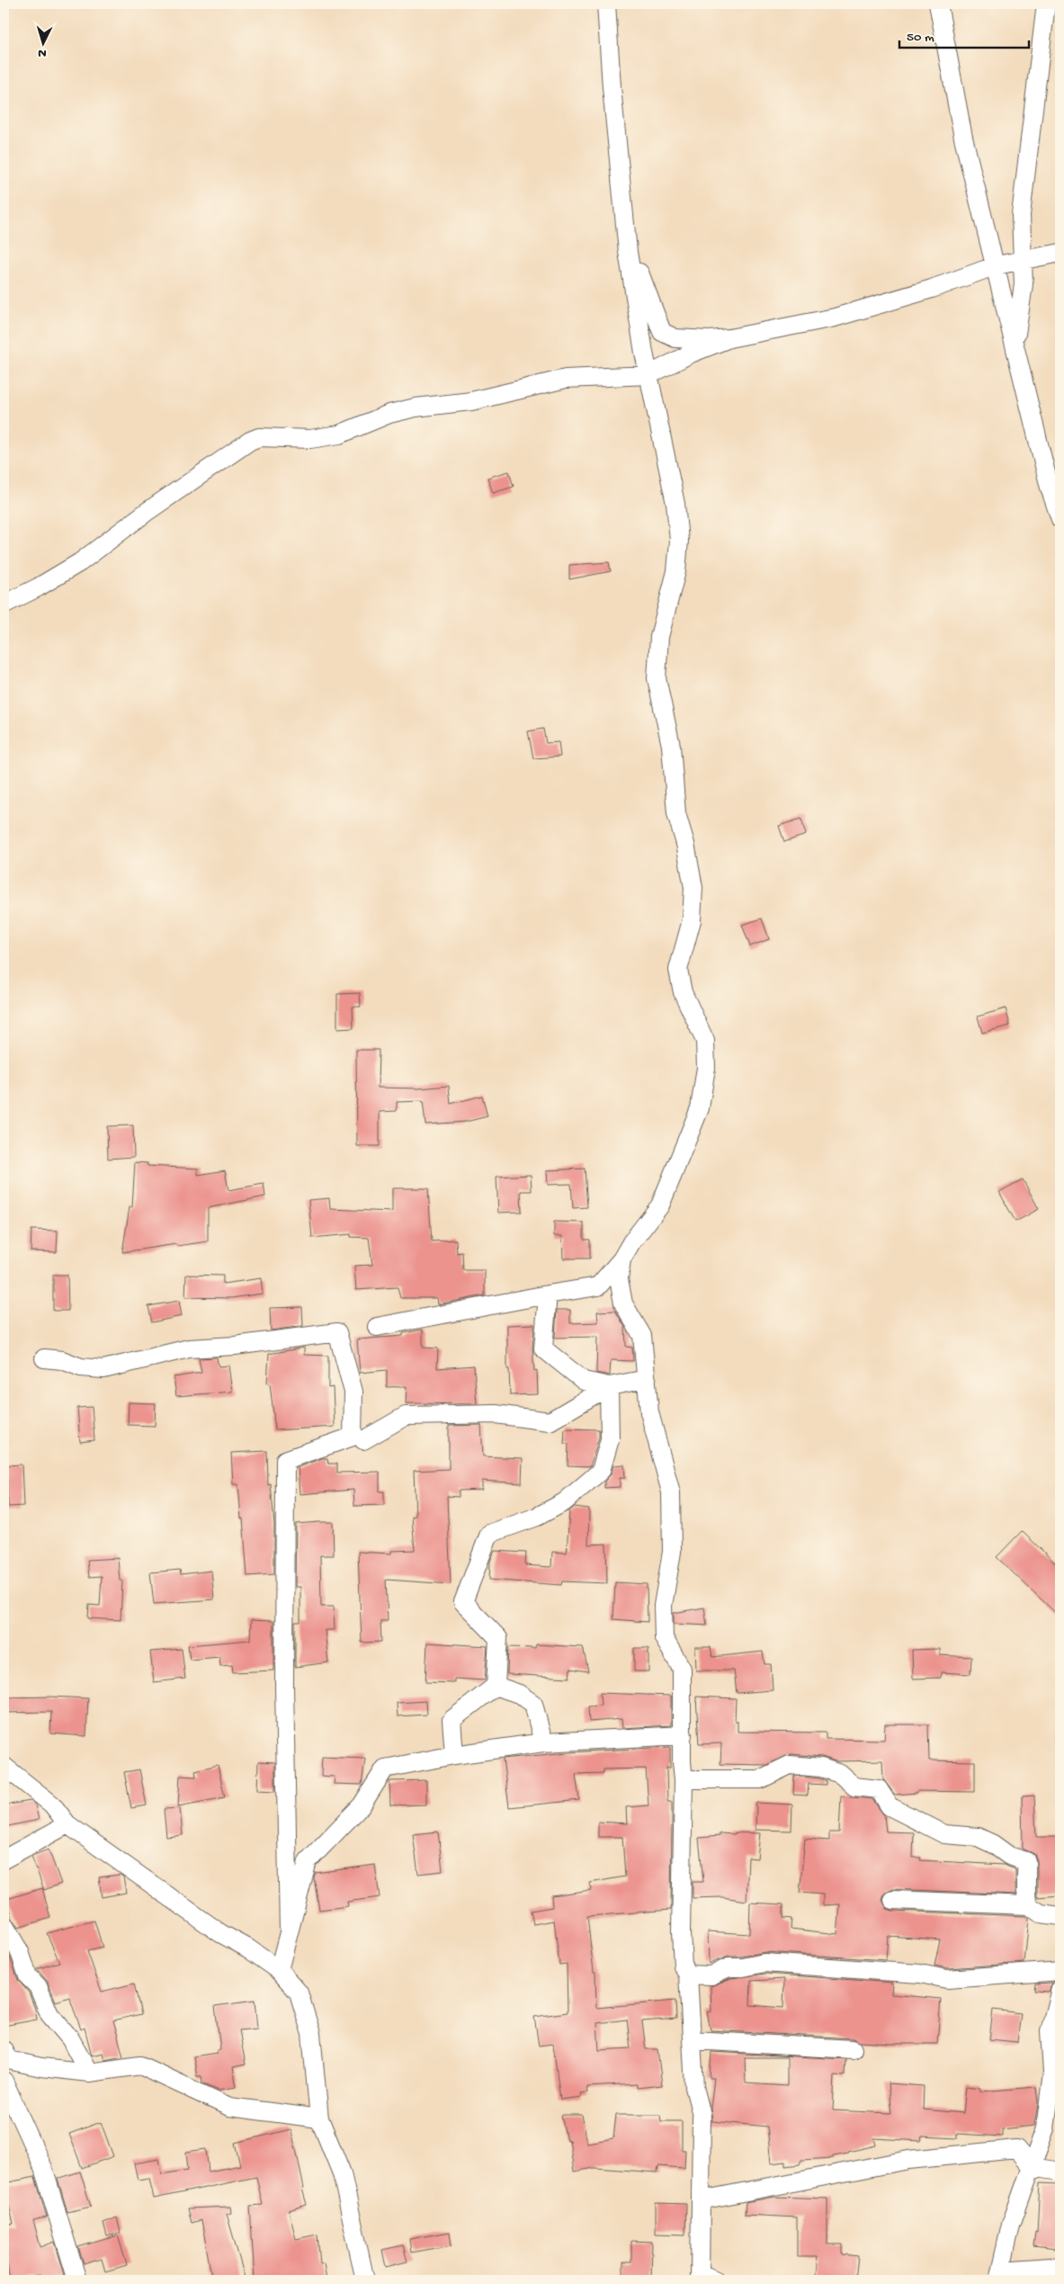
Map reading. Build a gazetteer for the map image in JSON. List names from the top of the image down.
{
  "scale_bar": "50 m",
  "north": "bottom"
}
